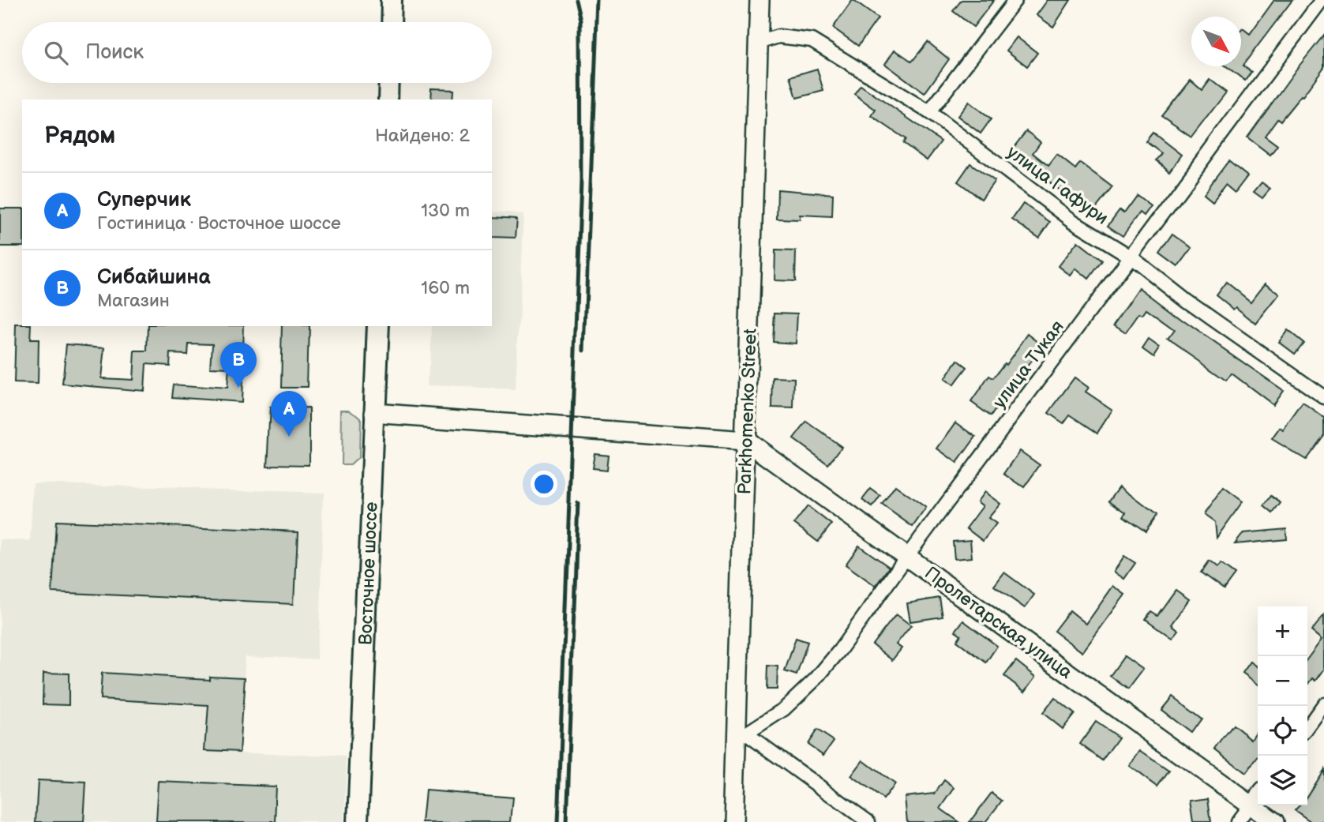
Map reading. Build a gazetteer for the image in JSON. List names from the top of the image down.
{
  "streets": {
    "main road": ["Parkhomenko Street", "Восточное шоссе", "Пролетарская улица"],
    "street": ["улица Гафури", "улица Тукая"]
  },
  "crossings": [
    ["улица Гафури", "улица Тукая"],
    ["улица Гафури", "Parkhomenko Street"],
    ["улица Тукая", "Parkhomenko Street"],
    ["улица Тукая", "Пролетарская улица"],
    ["Parkhomenko Street", "Пролетарская улица"]
  ],
  "north": "bottom right",
  "page": {
    "search": "Поиск",
    "heading": ["Рядом", "Найдено: 2"],
    "list": [
      {
        "mark": "A",
        "name": "Суперчик",
        "note": "Гостиница · Восточное шоссе",
        "value": "130 m"
      },
      {
        "mark": "B",
        "name": "Сибайшина",
        "note": "Магазин",
        "value": "160 m"
      }
    ],
    "pins": ["B", "A"],
    "map_buttons": ["+", "−"]
  }
}
